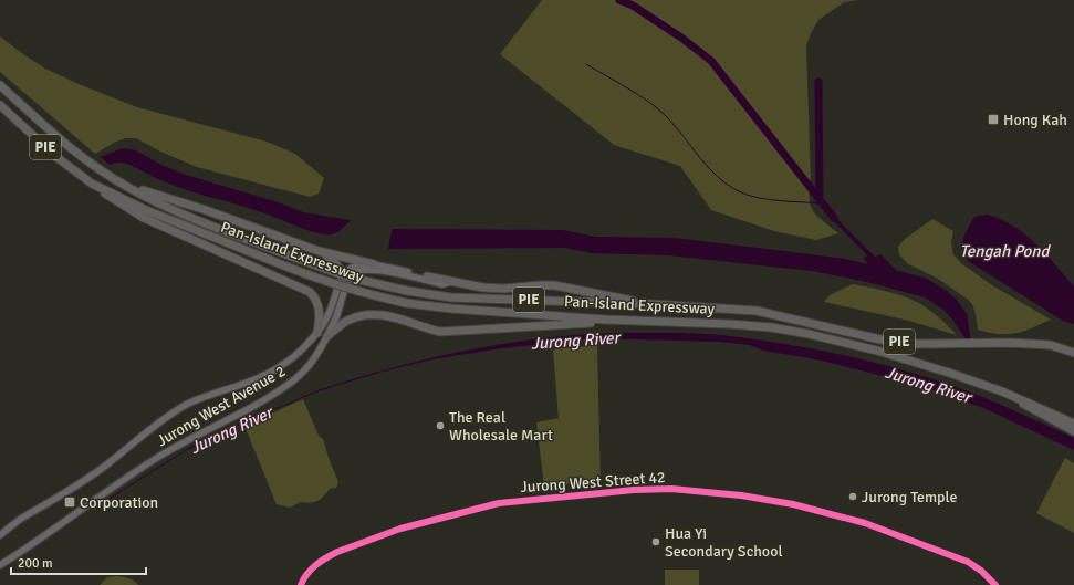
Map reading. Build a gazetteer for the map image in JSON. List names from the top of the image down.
{
  "streets": {
    "highway": ["PIE", "Pan-Island Expressway"],
    "main road": ["Jurong West Avenue 2"],
    "street": ["Jurong West Street 42"]
  },
  "water": ["Tengah Pond", "Jurong River"],
  "places": {
    "transit": ["Hong Kah", "Corporation"],
    "other": ["The Real Wholesale Mart", "Jurong Temple", "Hua Yi Secondary School"]
  },
  "scale_bar": "200 m"
}
